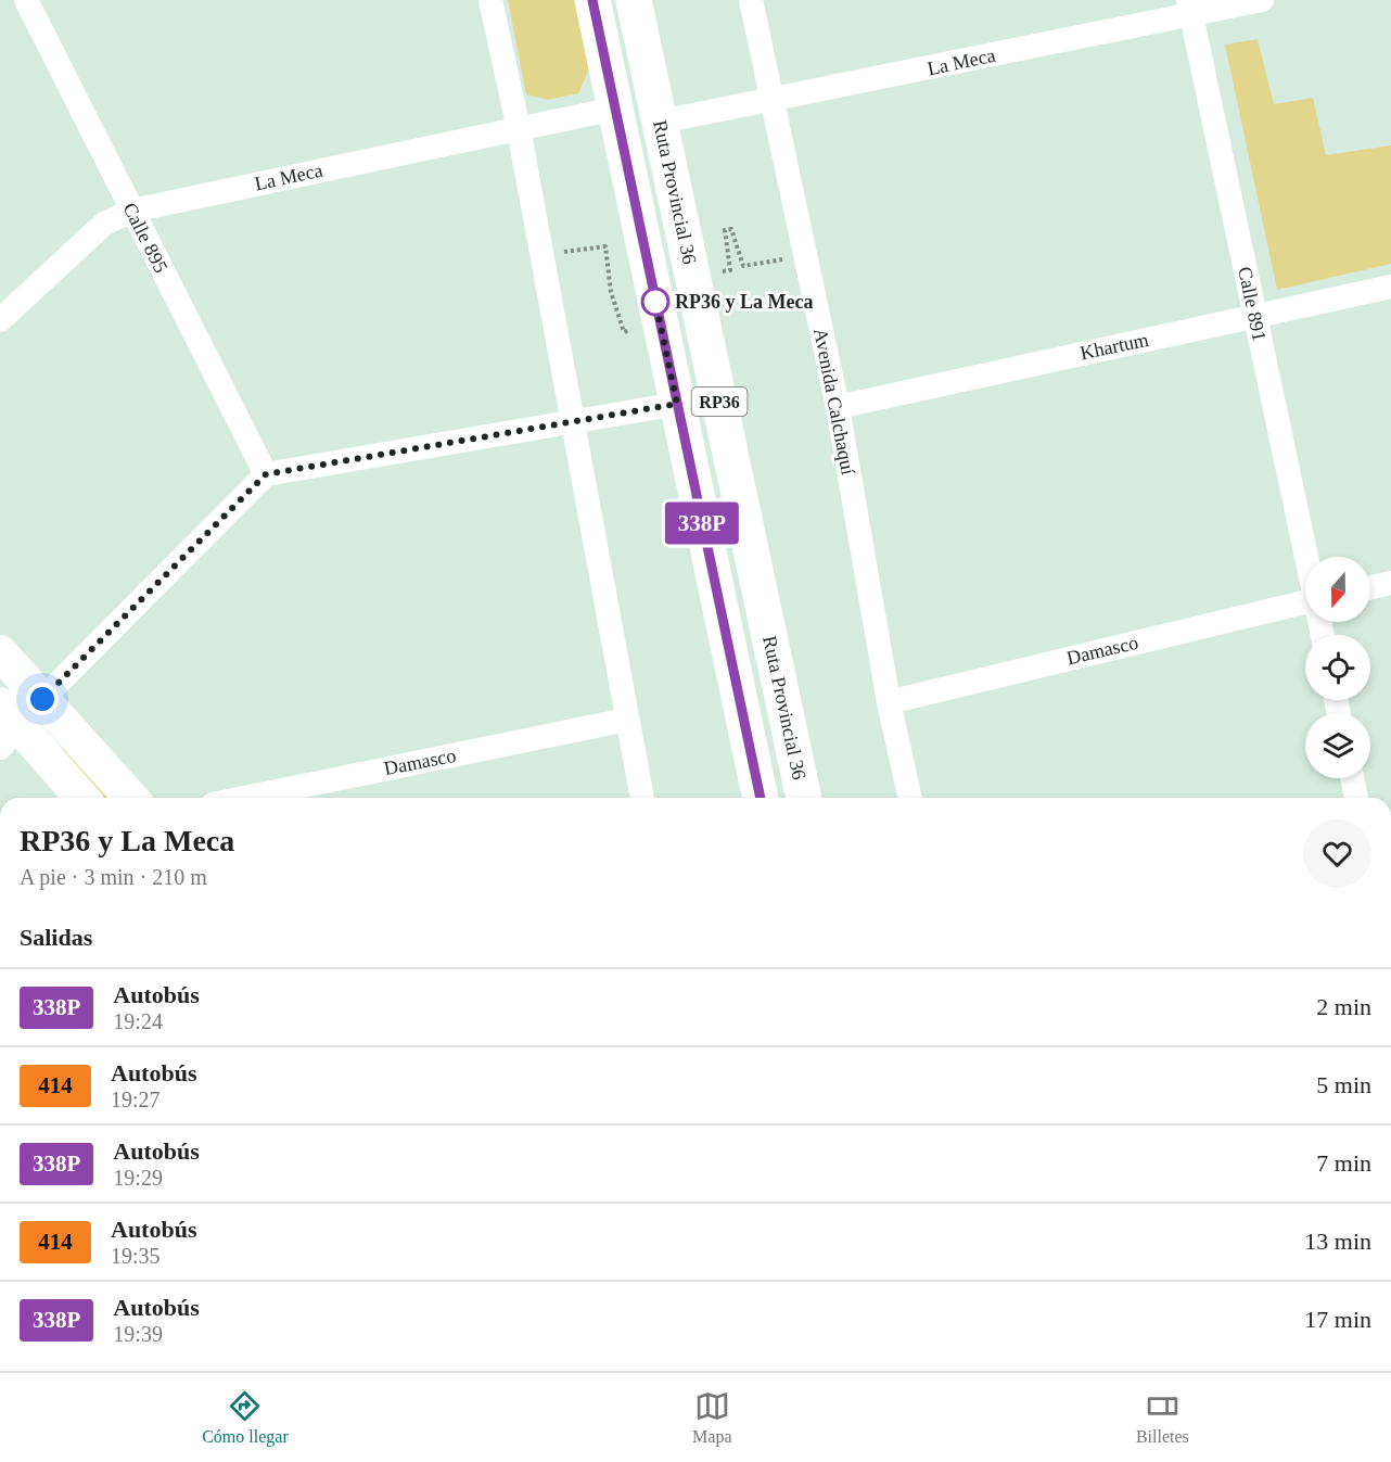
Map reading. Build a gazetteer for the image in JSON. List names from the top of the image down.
{
  "streets": {
    "main road": ["Ruta Provincial 36", "RP36"],
    "street": [
      "La Meca",
      "Calle 895",
      "Calle 891",
      "Khartum",
      "Avenida Calchaquí",
      "Damasco"
    ]
  },
  "crossings": [
    ["La Meca", "Ruta Provincial 36"],
    ["La Meca", "Calle 895"],
    ["La Meca", "Calle 891"],
    ["La Meca", "RP36"],
    ["La Meca", "Avenida Calchaquí"],
    ["Calle 891", "Khartum"],
    ["Khartum", "Avenida Calchaquí"],
    ["Avenida Calchaquí", "Damasco"]
  ],
  "places": ["RP36 y La Meca"],
  "lines": ["bus line 338P"],
  "north": "bottom",
  "page": {
    "on_map": "338P",
    "heading": [
      ["RP36 y La Meca", "A pie · 3 min · 210 m"],
      "Salidas"
    ],
    "list": [
      {
        "mark": "338P",
        "name": "Autobús",
        "note": "19:24",
        "value": "2 min"
      },
      {
        "mark": "414",
        "name": "Autobús",
        "note": "19:27",
        "value": "5 min"
      },
      {
        "mark": "338P",
        "name": "Autobús",
        "note": "19:29",
        "value": "7 min"
      },
      {
        "mark": "414",
        "name": "Autobús",
        "note": "19:35",
        "value": "13 min"
      },
      {
        "mark": "338P",
        "name": "Autobús",
        "note": "19:39",
        "value": "17 min"
      }
    ],
    "tabs": ["Cómo llegar", "Mapa", "Billetes"]
  }
}
